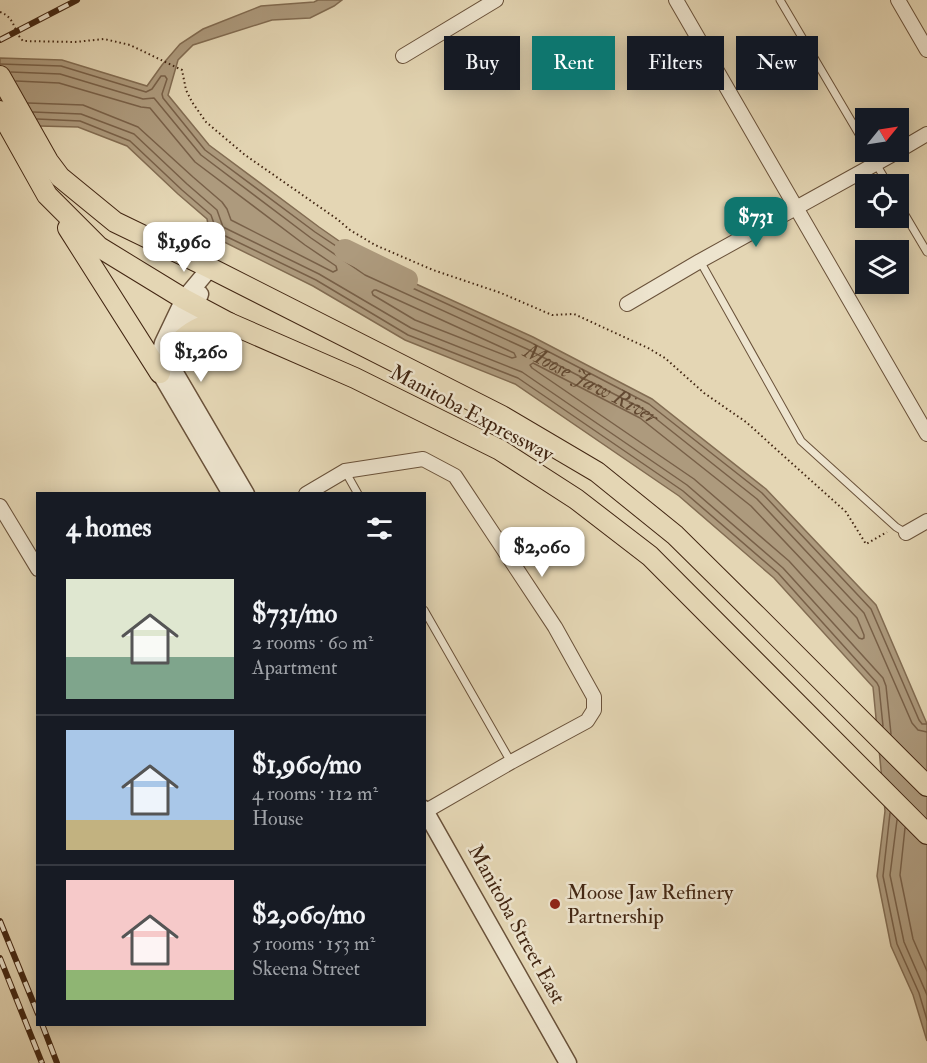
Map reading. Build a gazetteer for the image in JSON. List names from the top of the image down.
{
  "streets": {
    "main road": ["Manitoba Expressway"],
    "street": ["Manitoba Street East"]
  },
  "water": ["Moose Jaw River"],
  "places": ["Moose Jaw Refinery Partnership"],
  "north": "top right",
  "page": {
    "chip": [
      "Buy",
      "Rent",
      "Filters",
      "New"
    ],
    "price": [
      "$731",
      "$1,960",
      "$1,260",
      "$2,060"
    ],
    "heading": "4 homes",
    "list": [
      {
        "name": "$731/mo",
        "note": "2 rooms · 60 m² · Apartment"
      },
      {
        "name": "$1,960/mo",
        "note": "4 rooms · 112 m² · House"
      },
      {
        "name": "$2,060/mo",
        "note": "5 rooms · 153 m² · Skeena Street"
      }
    ]
  }
}
